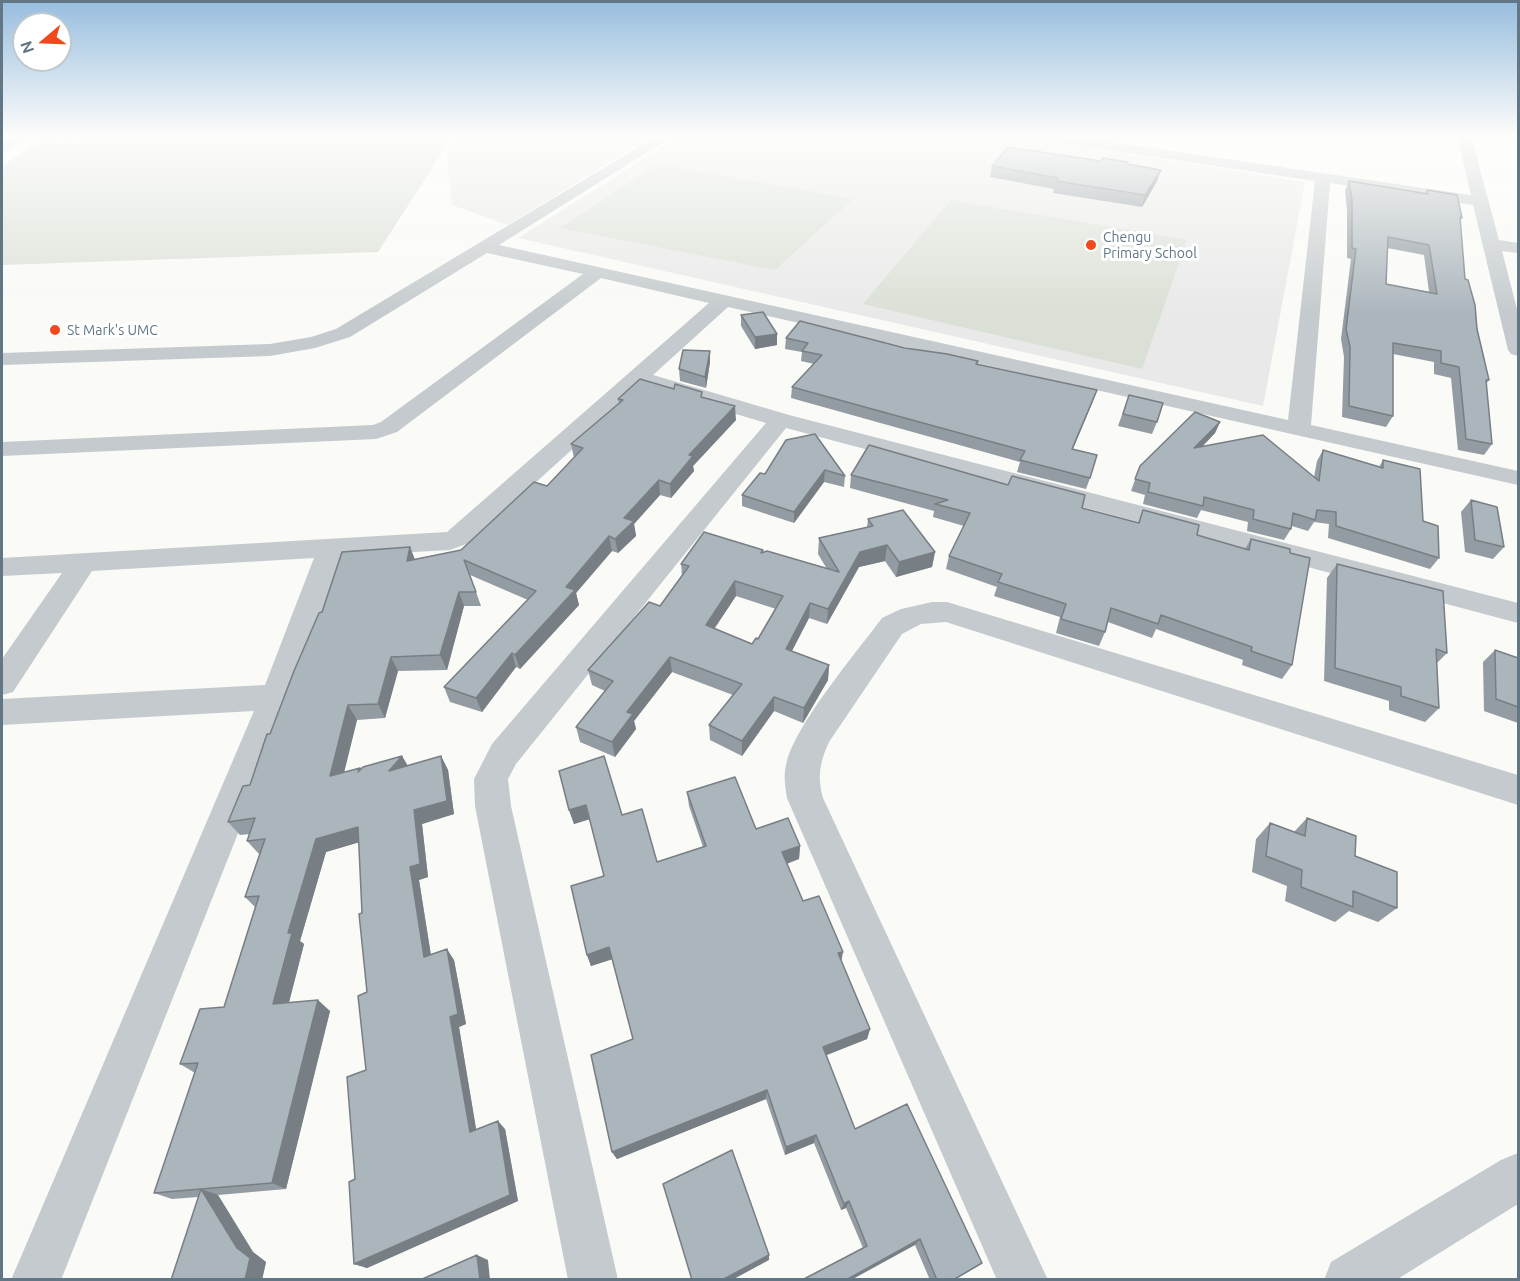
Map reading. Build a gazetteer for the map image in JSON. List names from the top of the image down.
{
  "places": ["Chengu Primary School", "St Mark's UMC"],
  "north": "left"
}
